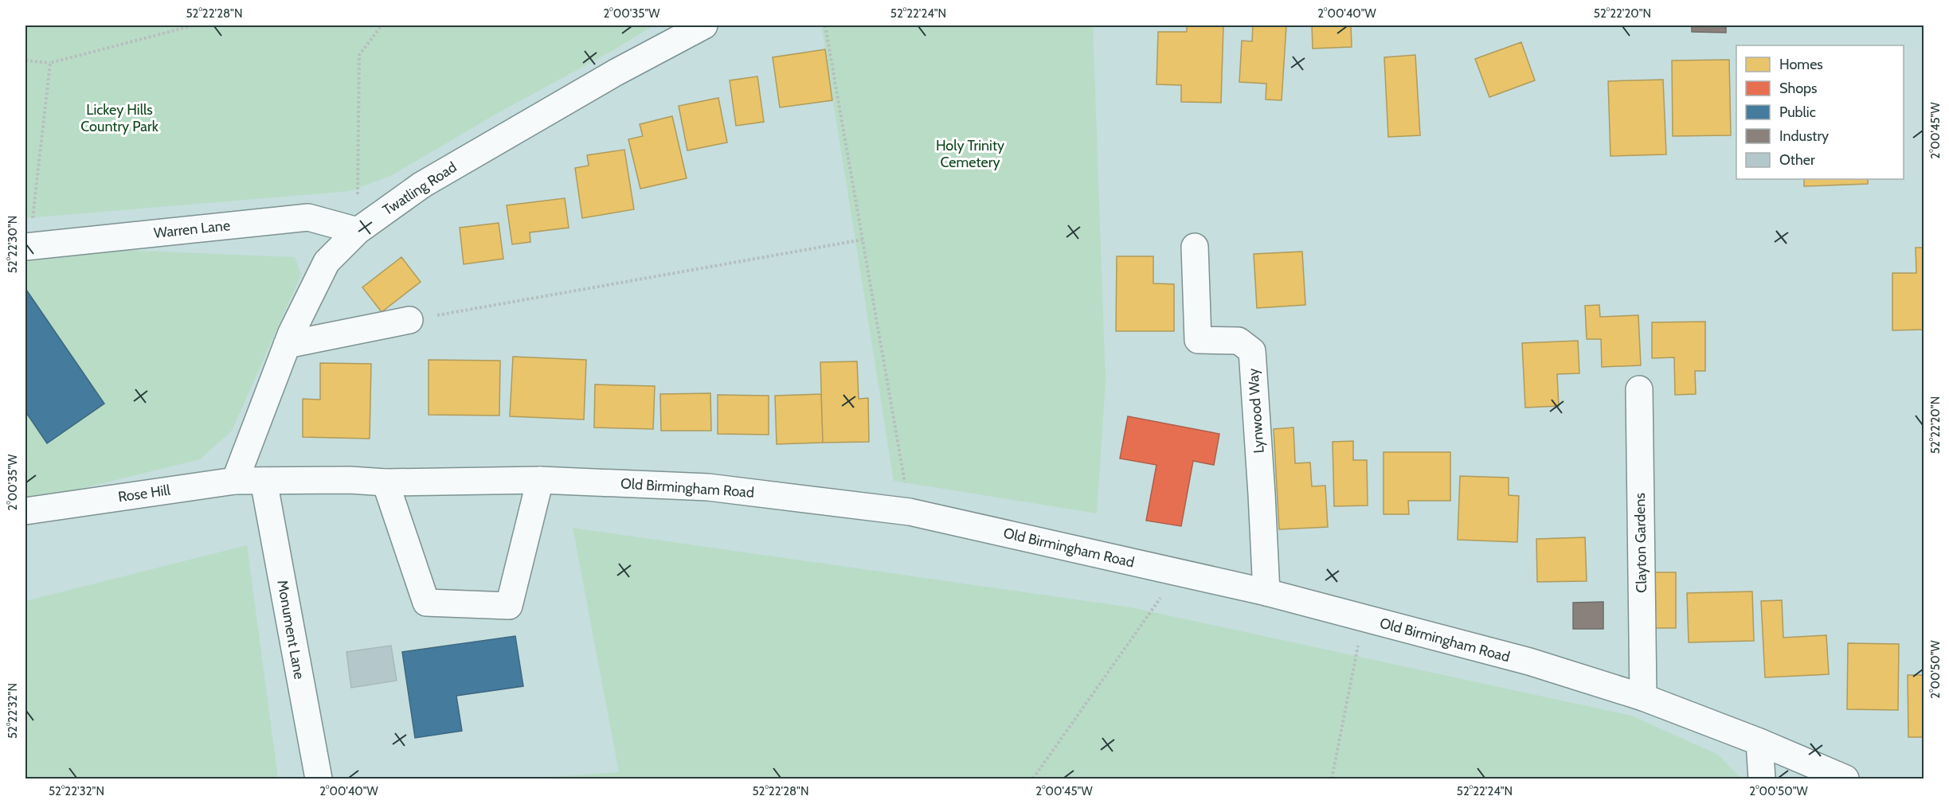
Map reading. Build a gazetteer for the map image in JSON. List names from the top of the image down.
{
  "streets": {
    "street": [
      "Twatling Road",
      "Warren Lane",
      "Lynwood Way",
      "Old Birmingham Road",
      "Rose Hill",
      "Clayton Gardens",
      "Monument Lane"
    ]
  },
  "crossings": [
    ["Twatling Road", "Warren Lane"],
    ["Twatling Road", "Rose Hill"],
    ["Lynwood Way", "Old Birmingham Road"],
    ["Old Birmingham Road", "Rose Hill"],
    ["Old Birmingham Road", "Clayton Gardens"],
    ["Old Birmingham Road", "Monument Lane"],
    ["Rose Hill", "Monument Lane"]
  ],
  "parks": ["Lickey Hills Country Park", "Holy Trinity Cemetery"],
  "legend": [
    "Homes",
    "Shops",
    "Public",
    "Industry",
    "Other"
  ],
  "coordinates": [
    "52°22'28\"N",
    "2°00'35\"W",
    "52°22'24\"N",
    "2°00'40\"W",
    "52°22'20\"N",
    "2°00'45\"W",
    "52°22'30\"N",
    "2°00'50\"W",
    "52°22'32\"N"
  ]
}
